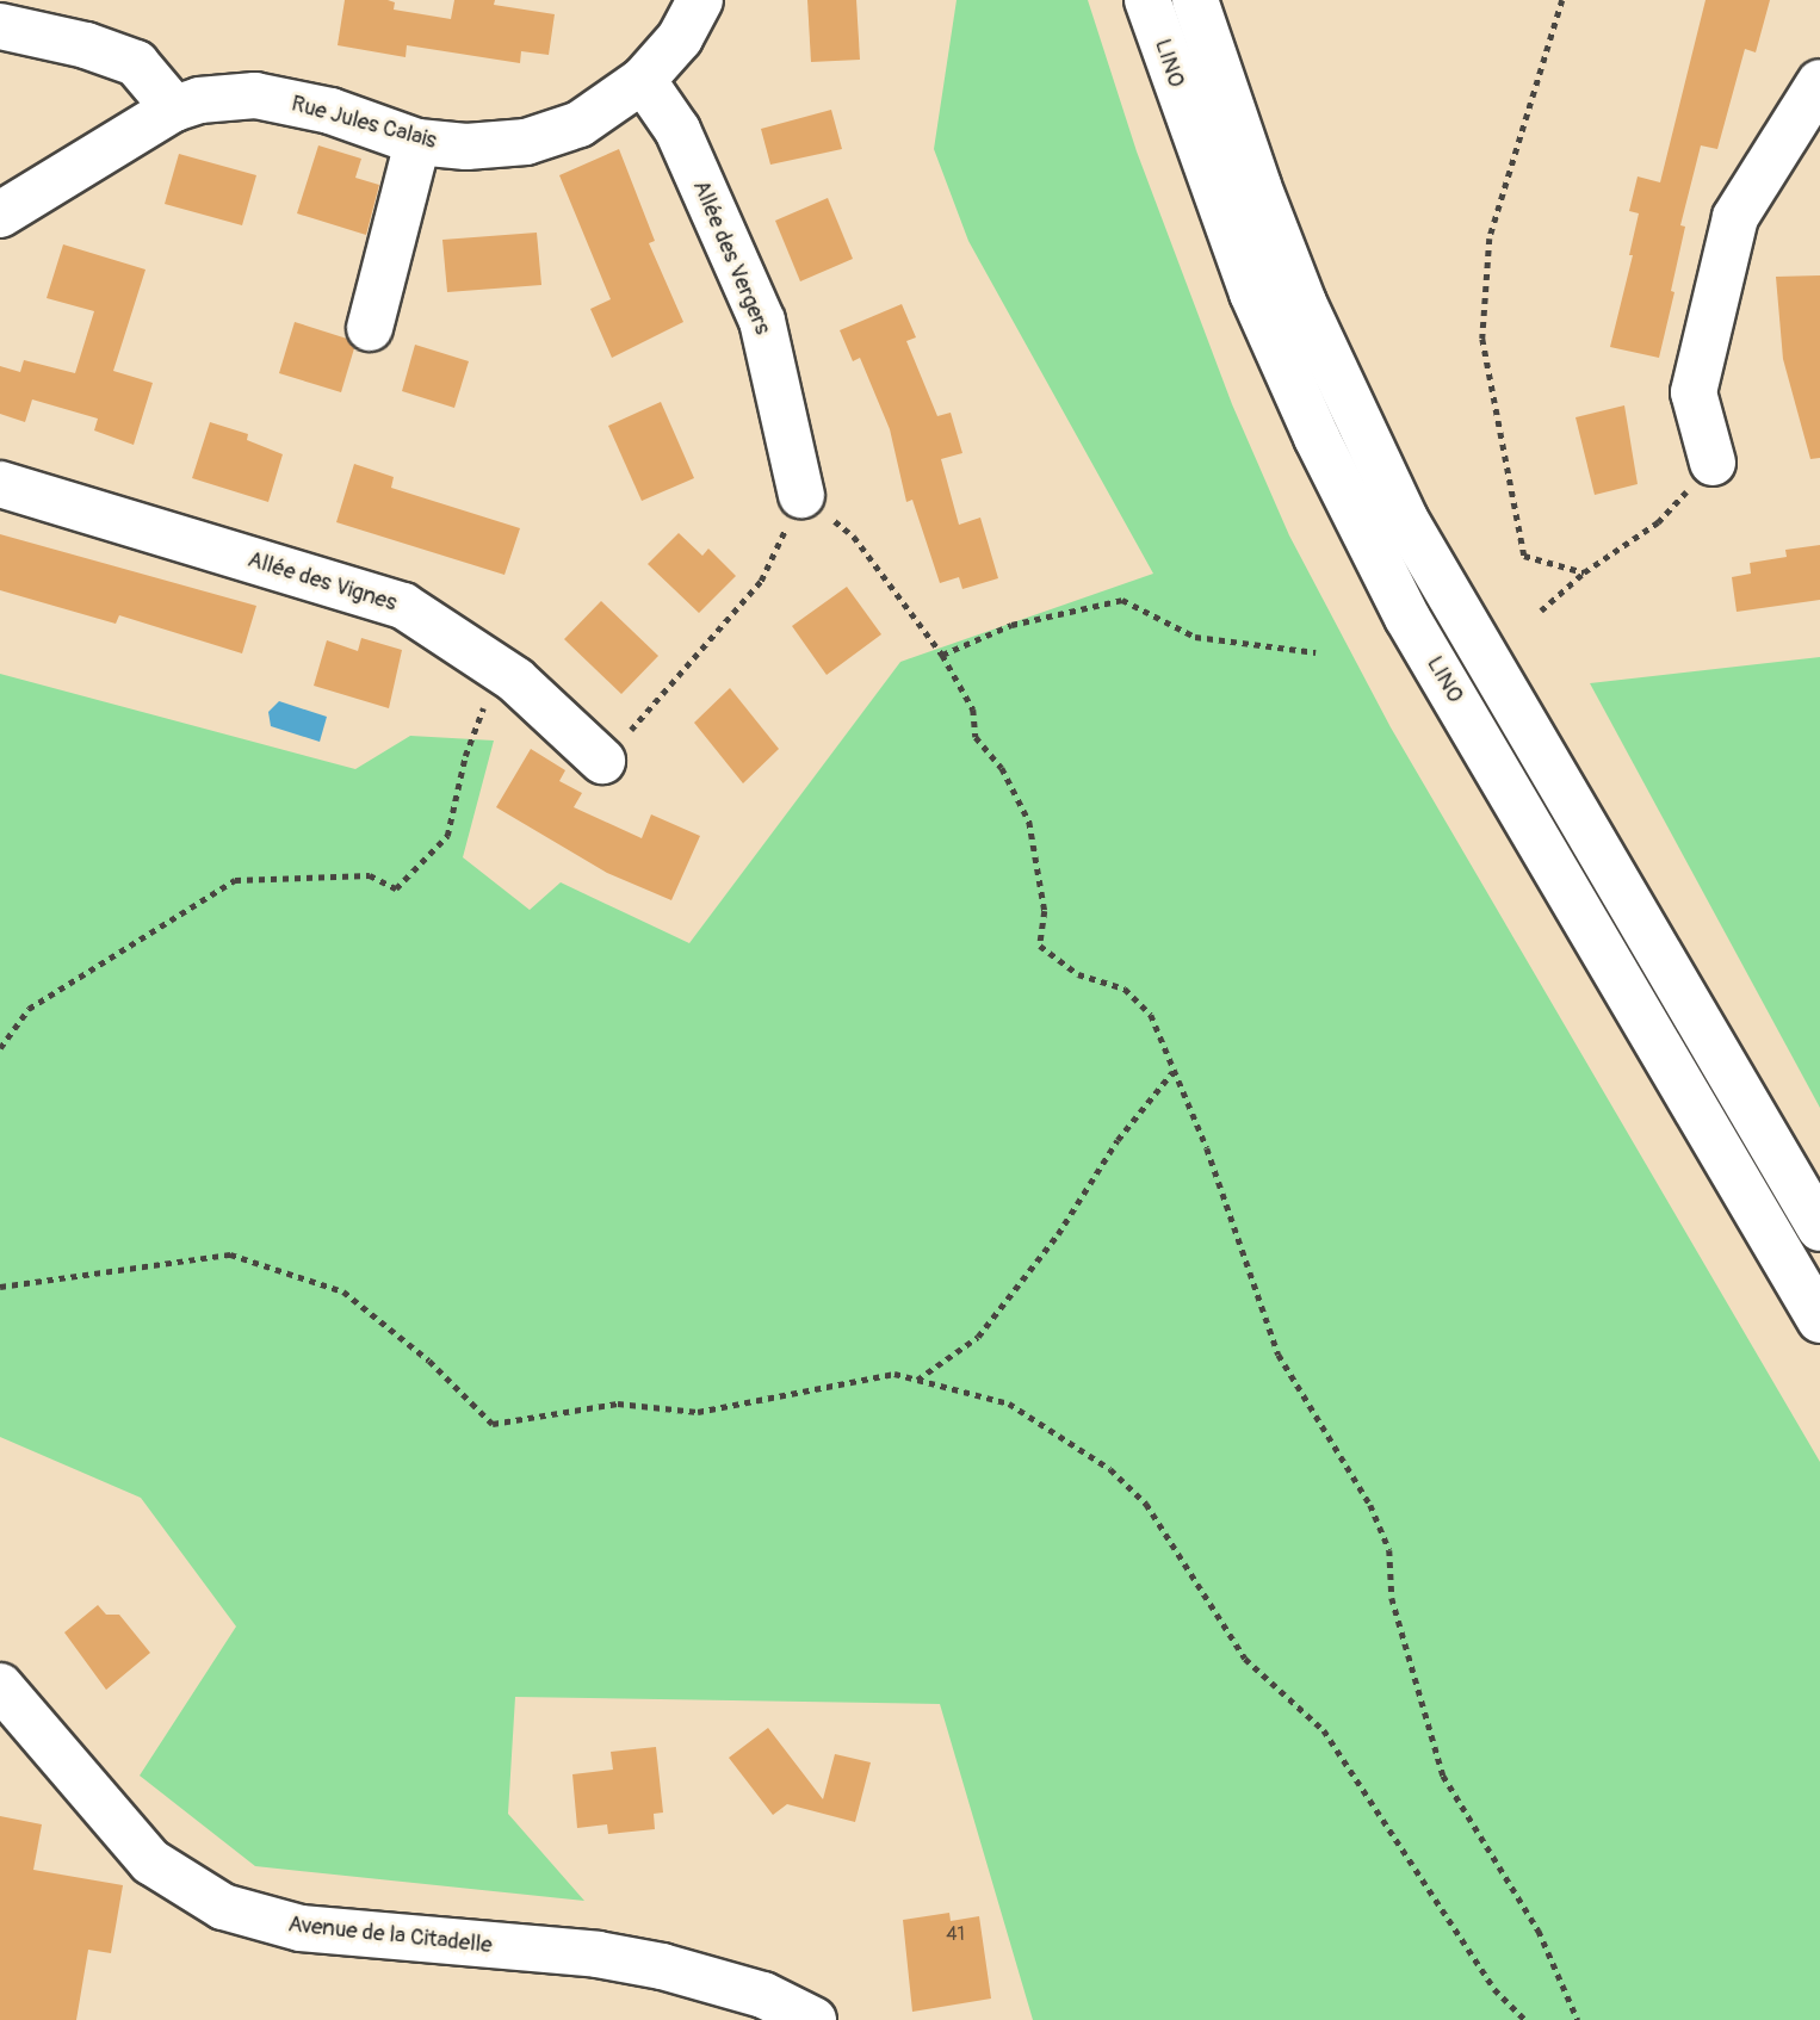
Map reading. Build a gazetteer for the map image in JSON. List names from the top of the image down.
{
  "streets": {
    "main road": [
      "LINO",
      "Rue Jules Calais",
      "Allée des Vergers",
      "Allée des Vignes",
      "Avenue de la Citadelle"
    ]
  },
  "crossings": [
    ["Rue Jules Calais", "Allée des Vergers"]
  ],
  "house_numbers": ["41"]
}
